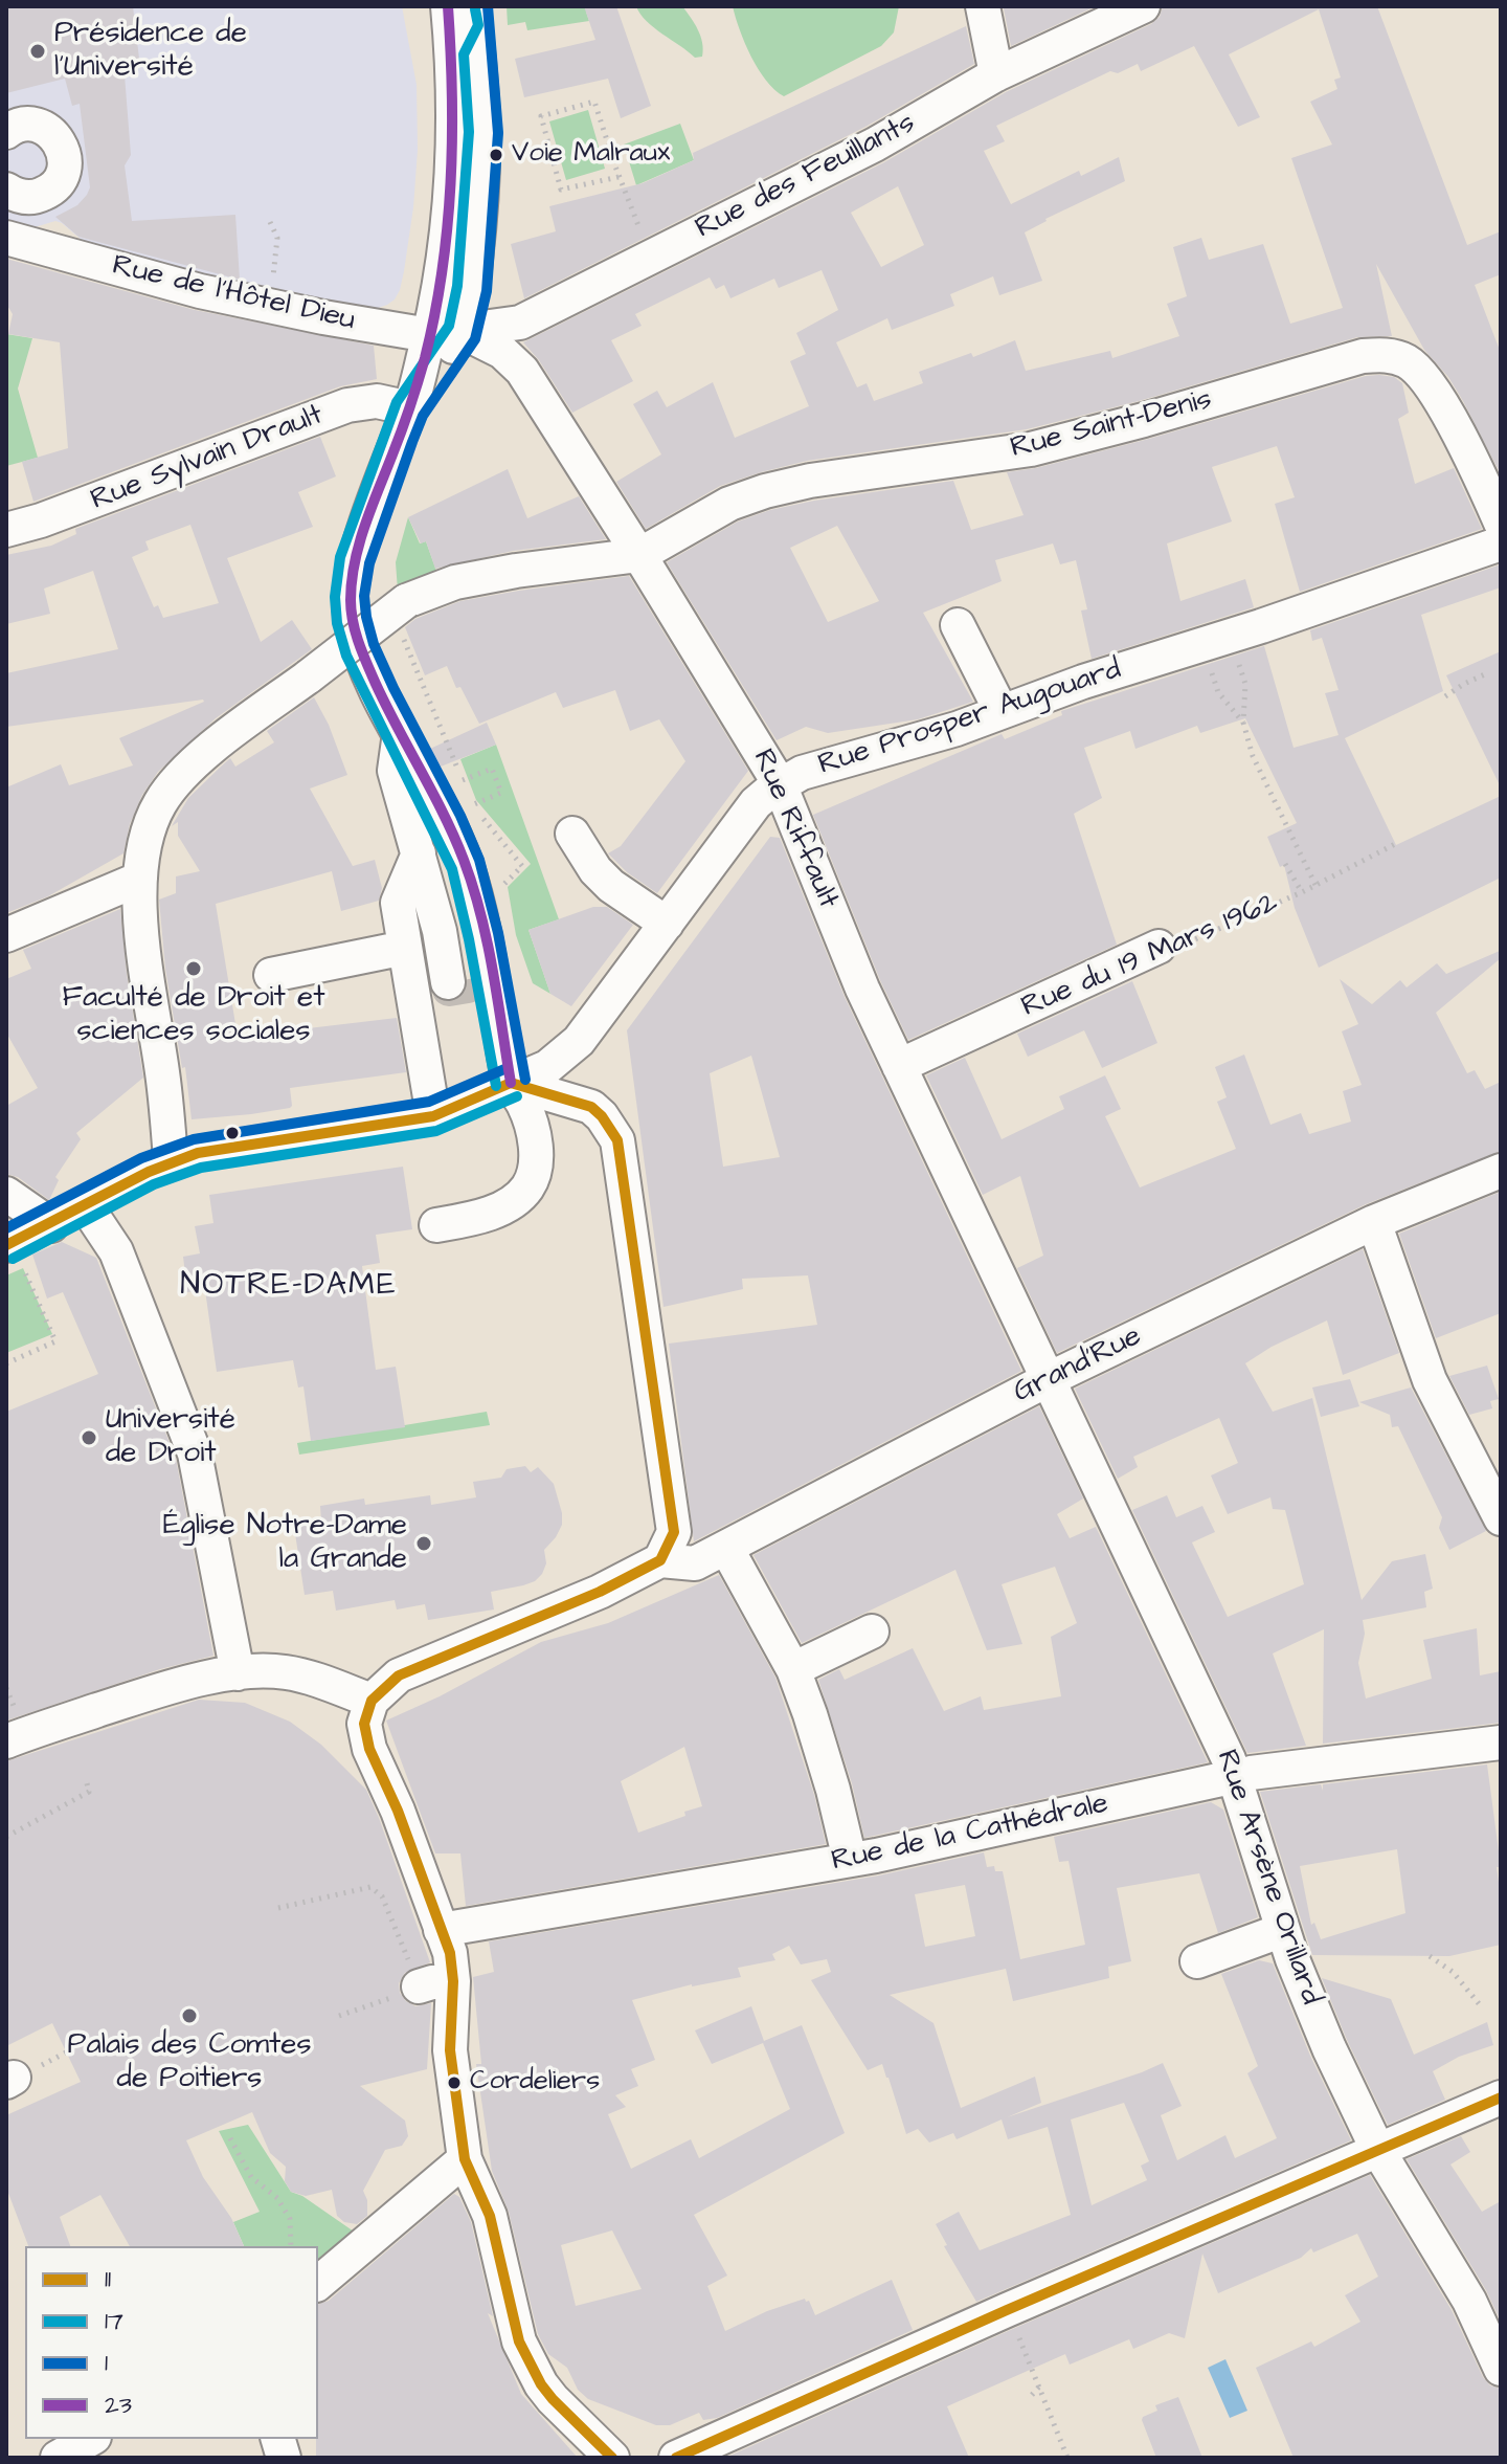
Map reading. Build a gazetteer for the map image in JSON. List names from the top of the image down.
{
  "streets": {
    "street": [
      "Rue des Feuillants",
      "Rue de l'Hôtel Dieu",
      "Rue Saint-Denis",
      "Rue Sylvain Drault",
      "Rue Prosper Augouard",
      "Rue Riffault",
      "Rue du 19 Mars 1962",
      "Grand'Rue",
      "Rue de la Cathédrale",
      "Rue Arsène Orillard"
    ]
  },
  "crossings": [
    ["Rue des Feuillants", "Rue de l'Hôtel Dieu"],
    ["Rue des Feuillants", "Rue Riffault"],
    ["Rue de l'Hôtel Dieu", "Rue Riffault"],
    ["Rue Saint-Denis", "Rue Riffault"],
    ["Rue Prosper Augouard", "Rue Riffault"],
    ["Rue Riffault", "Rue du 19 Mars 1962"],
    ["Rue Riffault", "Grand'Rue"],
    ["Rue Riffault", "Rue Arsène Orillard"],
    ["Grand'Rue", "Rue Arsène Orillard"],
    ["Rue de la Cathédrale", "Rue Arsène Orillard"]
  ],
  "districts": ["NOTRE-DAME"],
  "places": [
    "Présidence de l'Université",
    "Voie Malraux",
    "Faculté de Droit et sciences sociales",
    "Université de Droit",
    "Église Notre-Dame la Grande",
    "Palais des Comtes de Poitiers",
    "Cordeliers"
  ],
  "lines": [
    "transit line 1",
    "transit line 23",
    "transit line 17",
    "transit line 11"
  ],
  "legend": [
    "11",
    "17",
    "1",
    "23"
  ]
}
